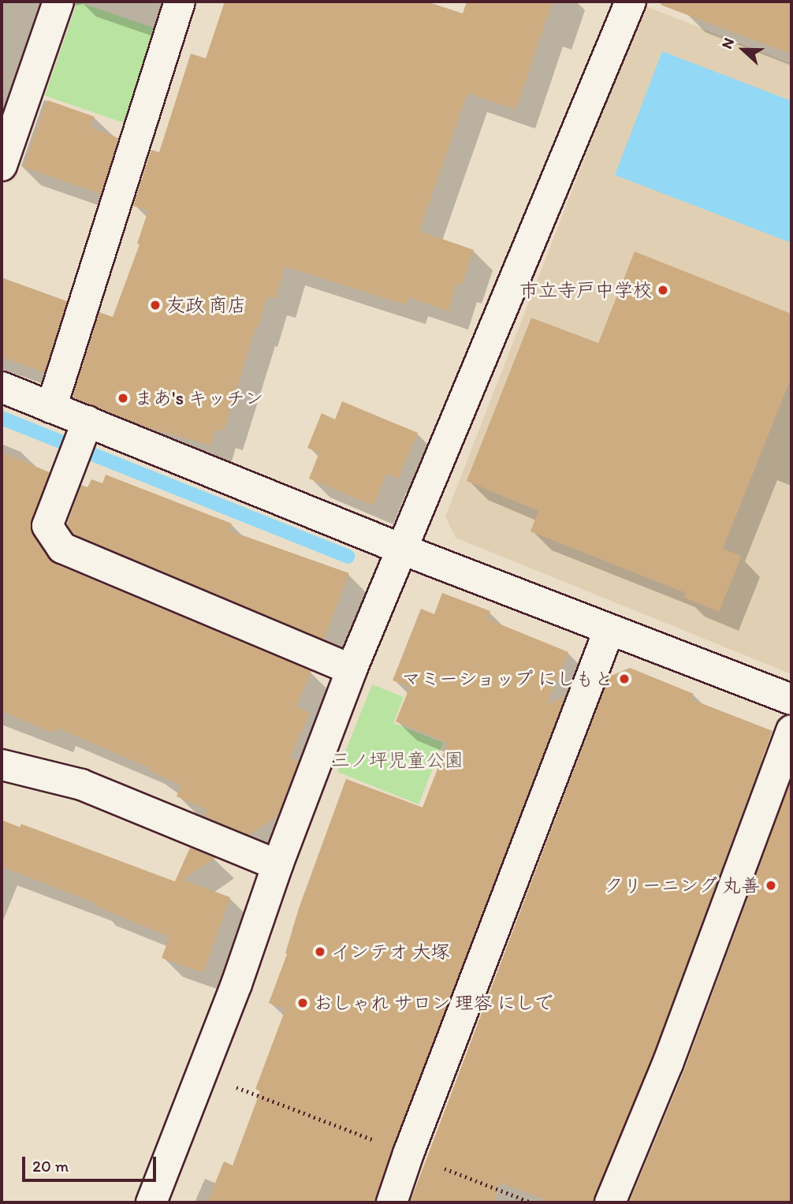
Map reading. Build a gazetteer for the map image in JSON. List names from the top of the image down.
{
  "parks": ["三ノ坪児童公園"],
  "places": [
    "市立寺戸中学校",
    "友政 商店",
    "まあ's キッチン",
    "マミーショップ にしもと",
    "クリーニング 丸善",
    "インテオ 大塚",
    "おしゃれ サロン 理容 にしで"
  ],
  "scale_bar": "20 m",
  "north": "left"
}
